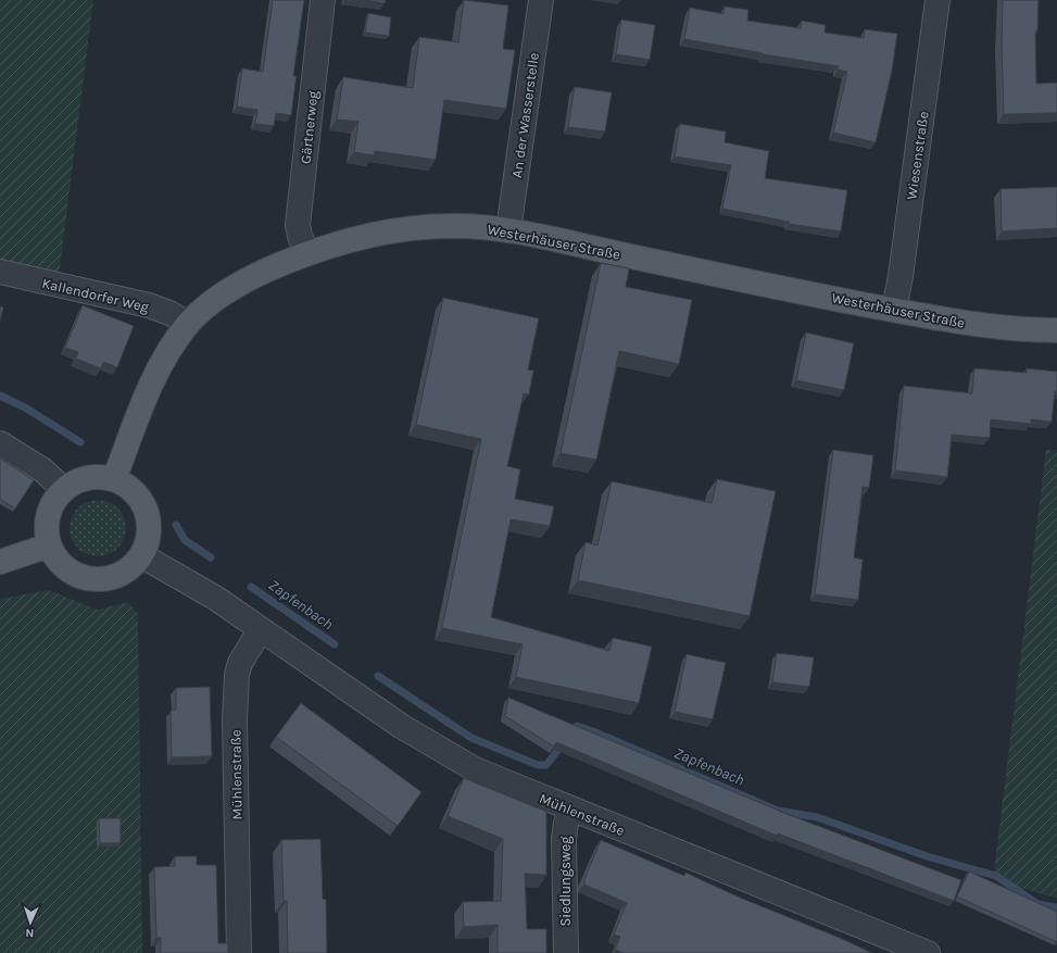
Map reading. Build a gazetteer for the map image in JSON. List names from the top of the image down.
{
  "streets": {
    "main road": ["Westerhäuser Straße"],
    "street": [
      "An der Wasserstelle",
      "Gärtnerweg",
      "Wiesenstraße",
      "Kallendorfer Weg",
      "Mühlenstraße",
      "Siedlungsweg"
    ]
  },
  "crossings": [
    ["An der Wasserstelle", "Westerhäuser Straße"],
    ["Gärtnerweg", "Westerhäuser Straße"],
    ["Wiesenstraße", "Westerhäuser Straße"],
    ["Westerhäuser Straße", "Kallendorfer Weg"],
    ["Westerhäuser Straße", "Mühlenstraße"],
    ["Mühlenstraße", "Siedlungsweg"]
  ],
  "water": ["Zapfenbach"],
  "north": "bottom"
}
